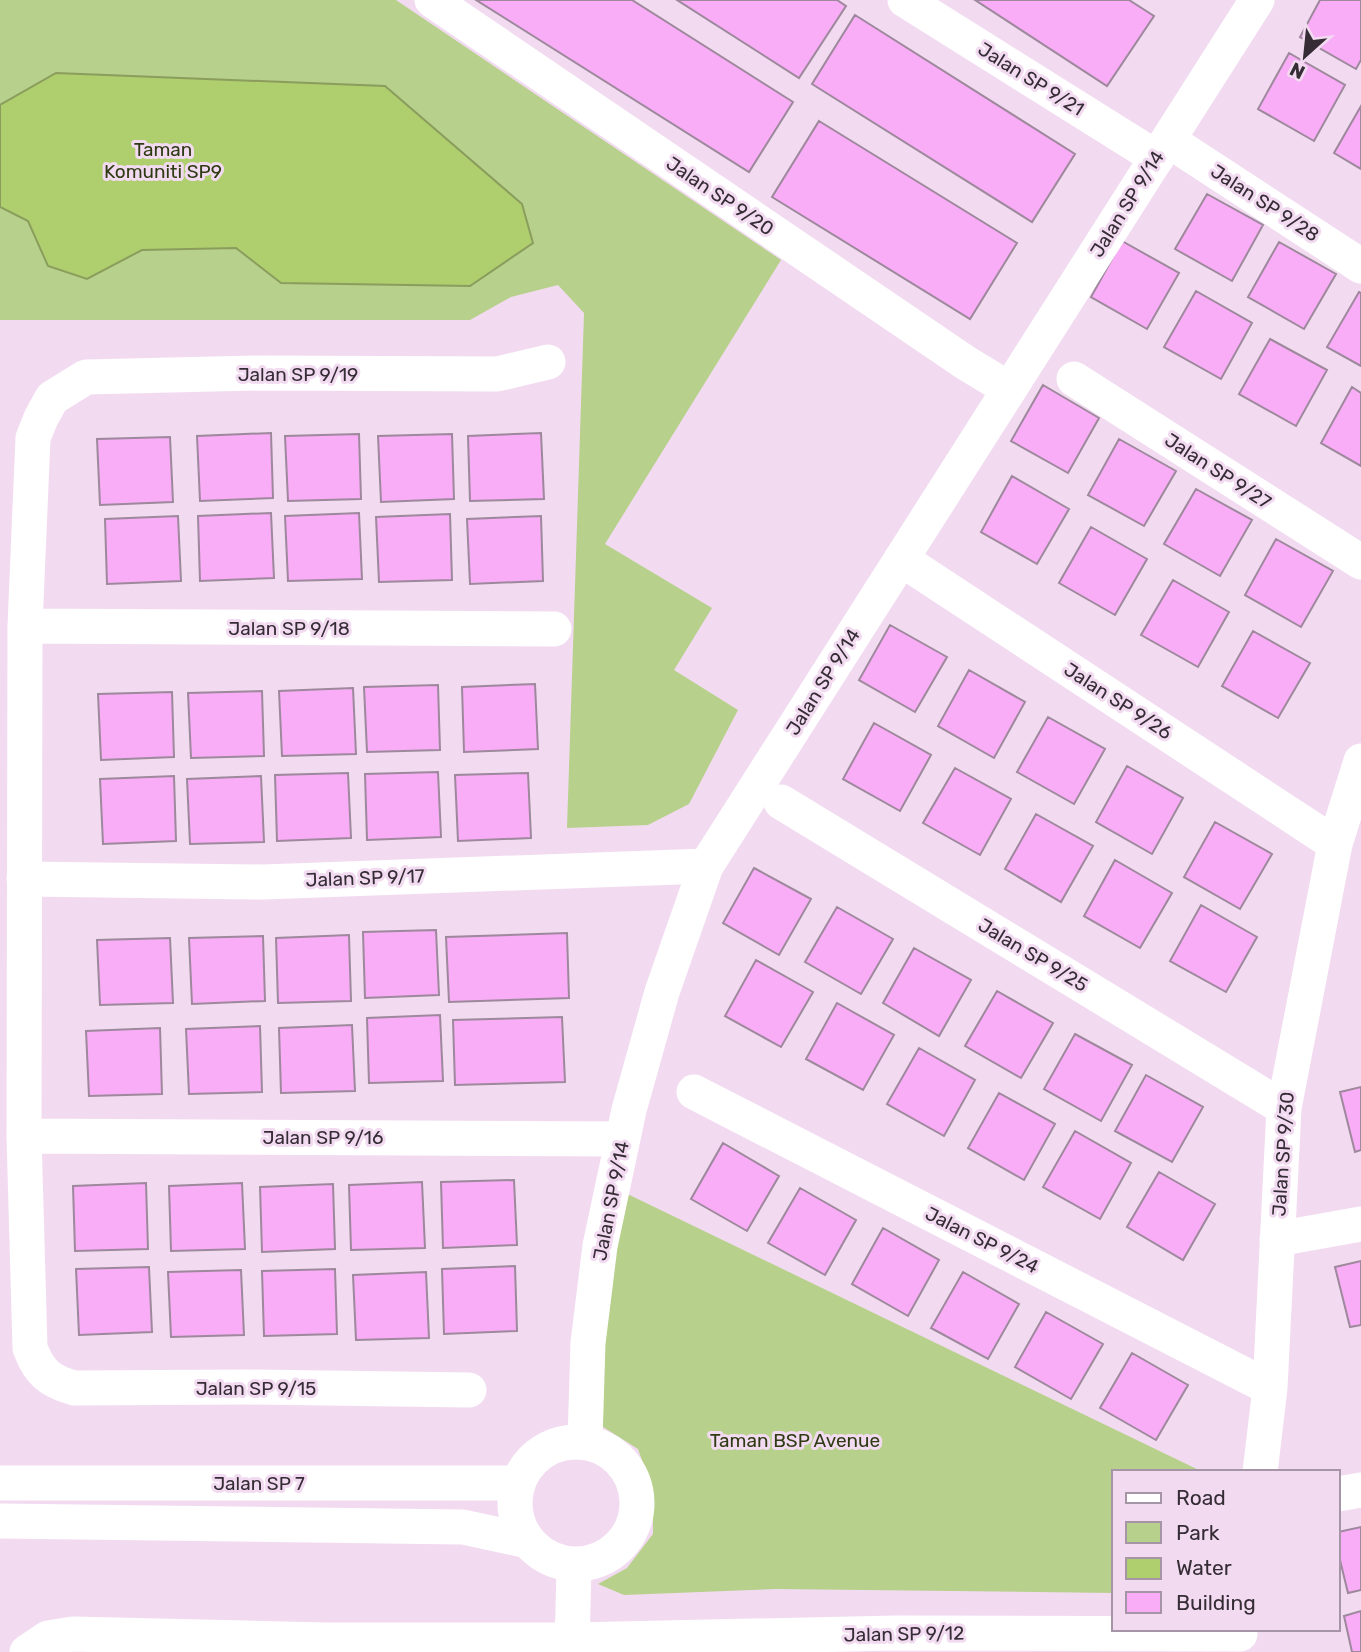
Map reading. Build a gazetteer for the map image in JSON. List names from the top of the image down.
{
  "streets": {
    "street": [
      "Jalan SP 9/21",
      "Jalan SP 9/20",
      "Jalan SP 9/28",
      "Jalan SP 9/14",
      "Jalan SP 9/19",
      "Jalan SP 9/27",
      "Jalan SP 9/18",
      "Jalan SP 9/26",
      "Jalan SP 9/17",
      "Jalan SP 9/25",
      "Jalan SP 9/16",
      "Jalan SP 9/30",
      "Jalan SP 9/24",
      "Jalan SP 9/15",
      "Jalan SP 7",
      "Jalan SP 9/12"
    ]
  },
  "crossings": [
    ["Jalan SP 9/21", "Jalan SP 9/28"],
    ["Jalan SP 9/21", "Jalan SP 9/14"],
    ["Jalan SP 9/20", "Jalan SP 9/14"],
    ["Jalan SP 9/28", "Jalan SP 9/14"],
    ["Jalan SP 9/14", "Jalan SP 9/26"],
    ["Jalan SP 9/14", "Jalan SP 9/17"],
    ["Jalan SP 9/14", "Jalan SP 9/16"],
    ["Jalan SP 9/14", "Jalan SP 7"],
    ["Jalan SP 9/19", "Jalan SP 9/18"],
    ["Jalan SP 9/26", "Jalan SP 9/30"],
    ["Jalan SP 9/25", "Jalan SP 9/30"],
    ["Jalan SP 9/16", "Jalan SP 9/15"],
    ["Jalan SP 9/30", "Jalan SP 9/24"]
  ],
  "parks": ["Taman Komuniti SP9", "Taman BSP Avenue"],
  "legend": [
    "Road",
    "Park",
    "Water",
    "Building"
  ],
  "north": "bottom left"
}
